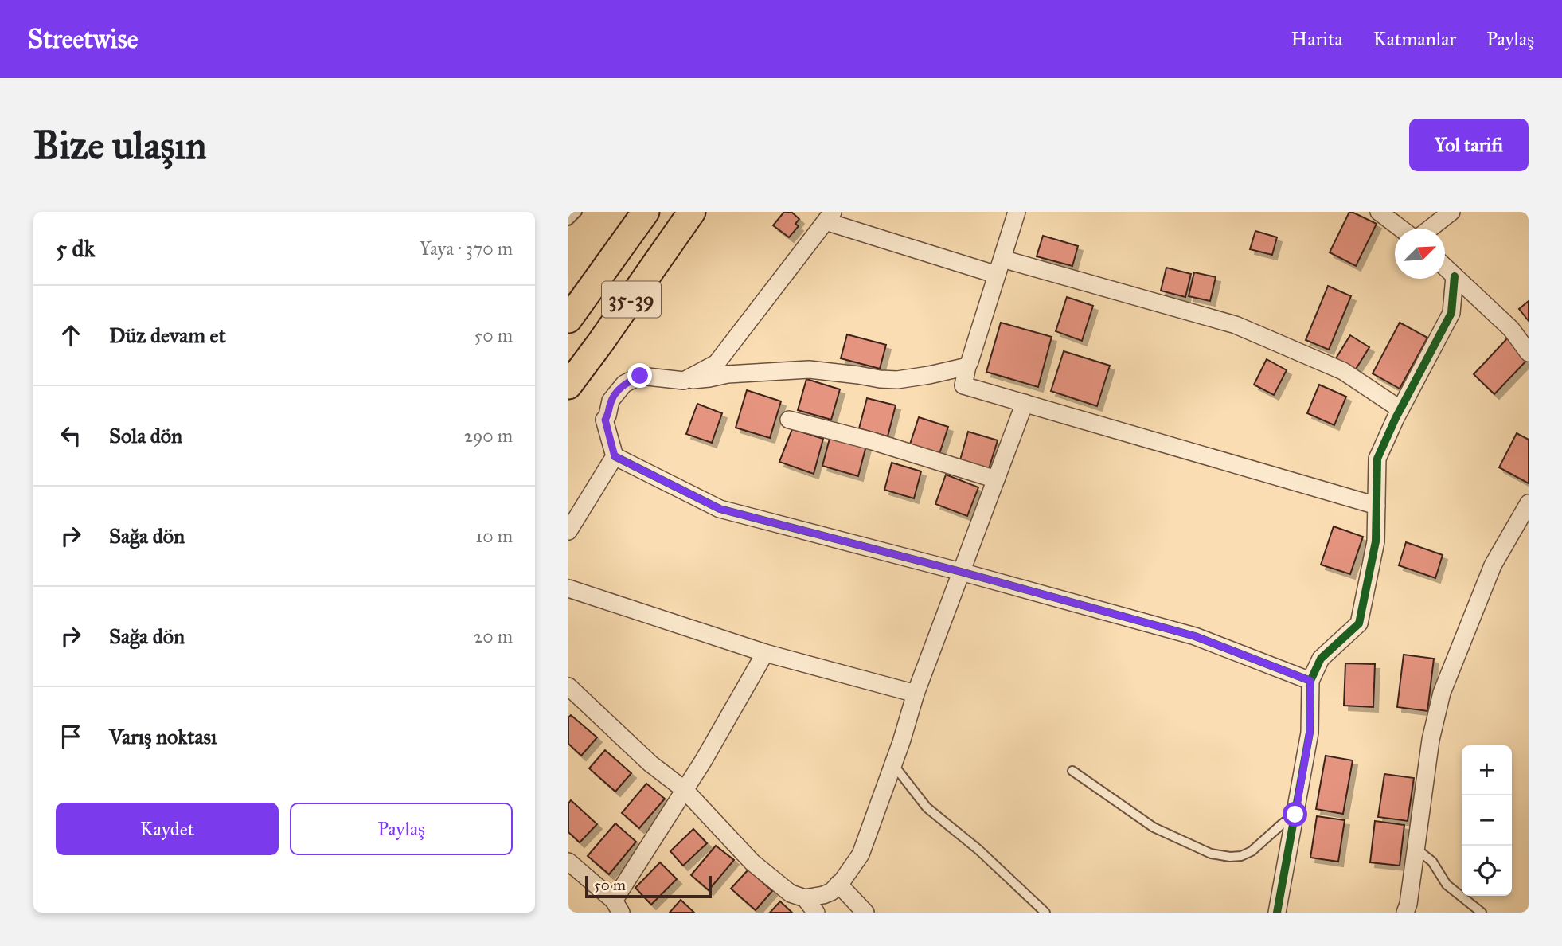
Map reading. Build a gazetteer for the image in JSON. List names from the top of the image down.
{
  "streets": {
    "main road": ["35-39"]
  },
  "scale_bar": "50 m",
  "north": "top right",
  "page": {
    "header": "Streetwise",
    "nav": ["Harita", "Katmanlar", "Paylaş"],
    "buttons": [
      "Yol tarifi",
      ["Kaydet", "Paylaş"]
    ],
    "title": "Bize ulaşın",
    "heading": ["5 dk", "Yaya · 370 m"],
    "list": [
      ["Düz devam et", "50 m"],
      ["Sola dön", "290 m"],
      ["Sağa dön", "10 m"],
      ["Sağa dön", "20 m"],
      "Varış noktası"
    ],
    "map_buttons": ["+", "−"],
    "scale": "50 m"
  }
}
